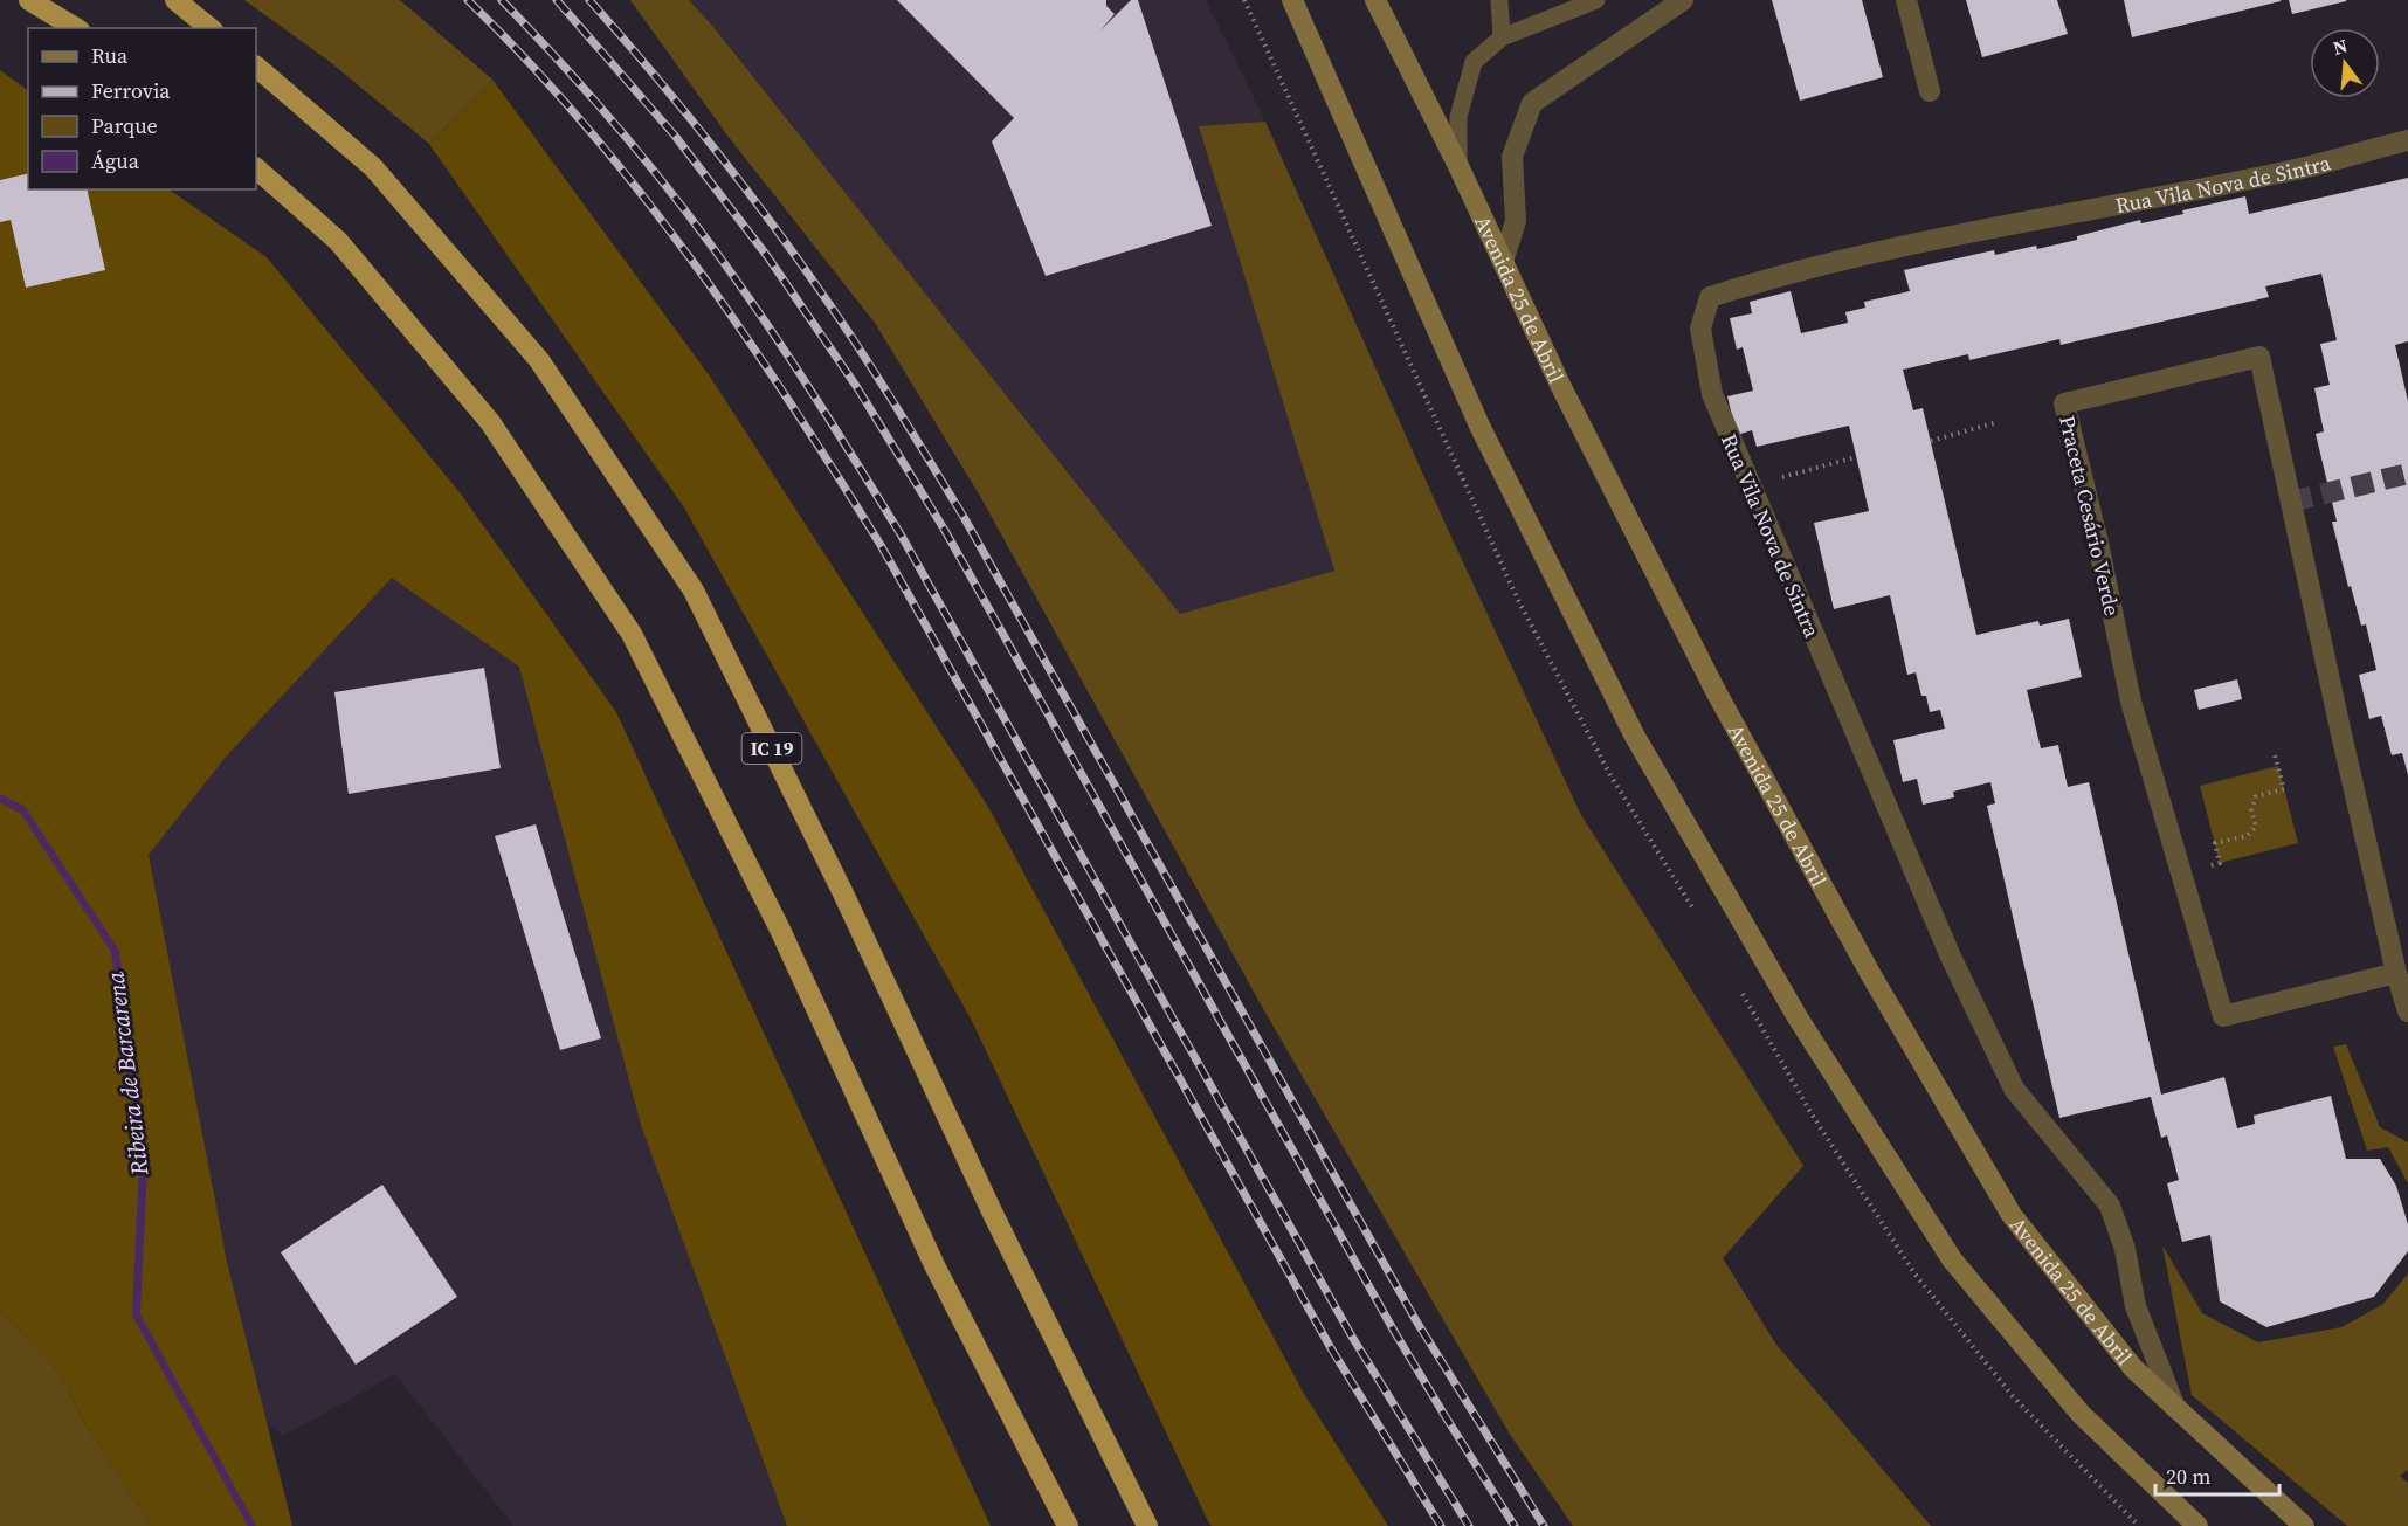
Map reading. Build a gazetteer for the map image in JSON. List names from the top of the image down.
{
  "streets": {
    "highway": ["IC 19"],
    "main road": ["Avenida 25 de Abril"],
    "street": ["Rua Vila Nova de Sintra", "Praceta Cesário Verde"]
  },
  "crossings": [
    ["Rua Vila Nova de Sintra", "Avenida 25 de Abril"]
  ],
  "water": ["Ribeira de Barcarena"],
  "legend": [
    "Rua",
    "Ferrovia",
    "Parque",
    "Água"
  ],
  "scale_bar": "20 m",
  "north": "top"
}
